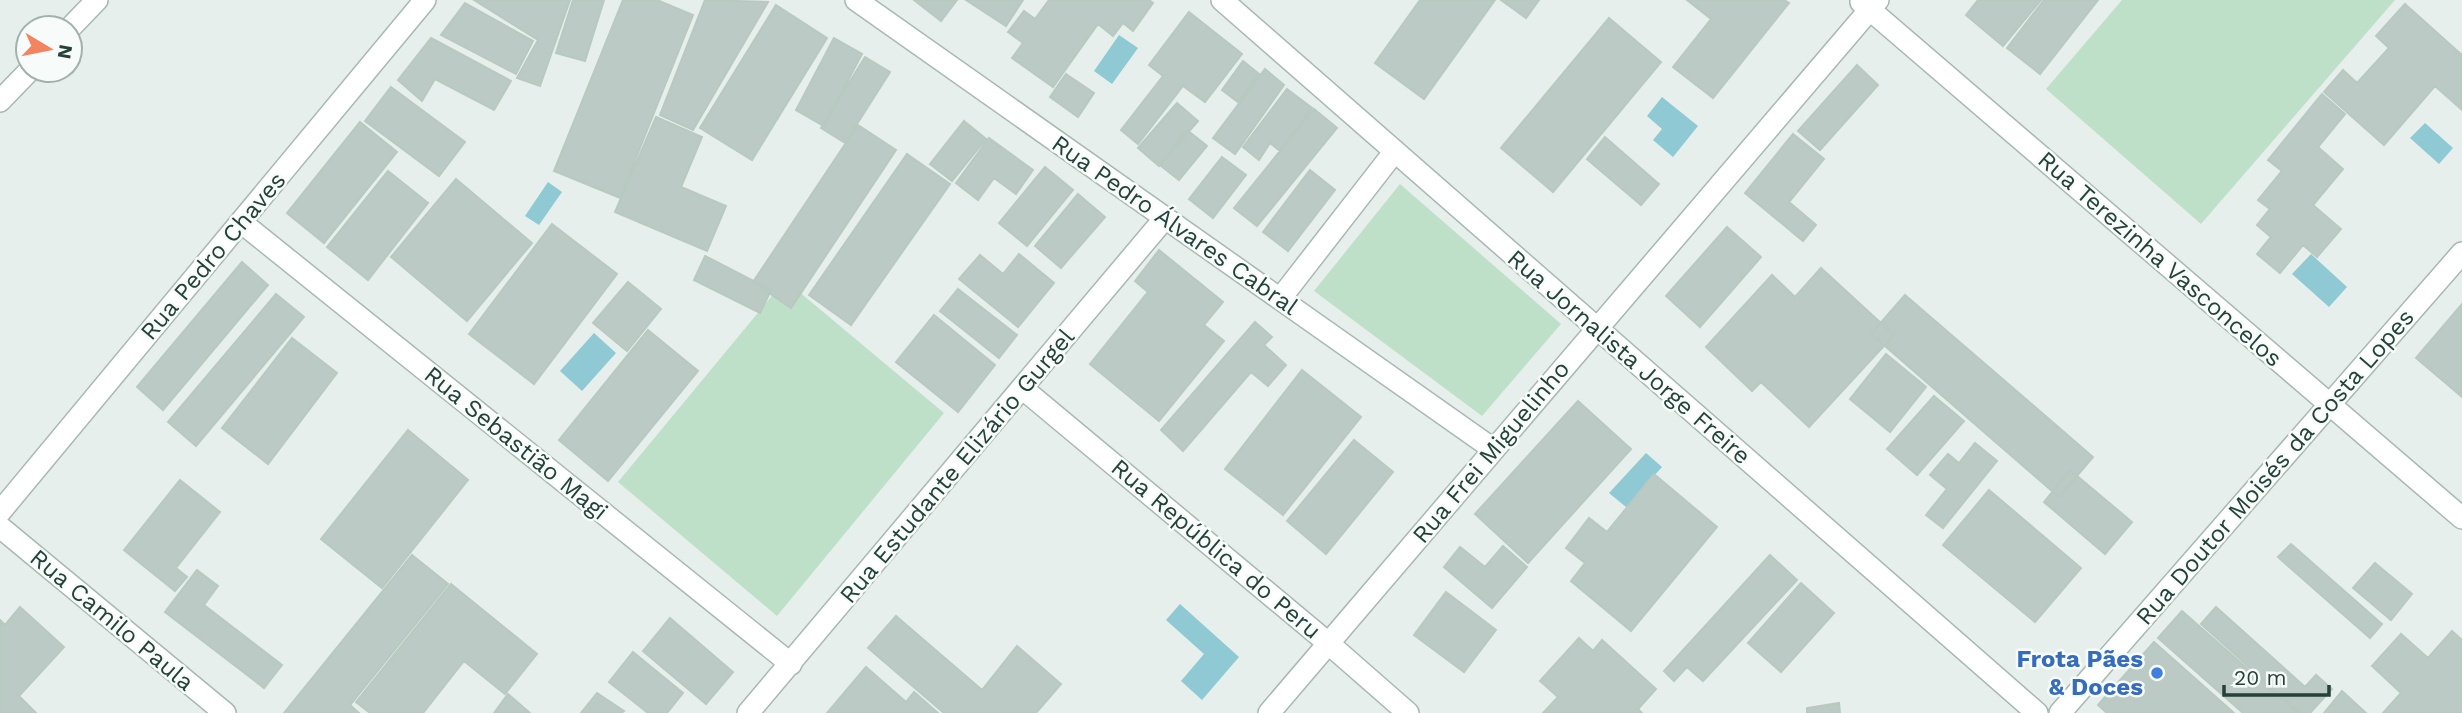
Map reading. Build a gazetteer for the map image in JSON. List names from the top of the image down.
{
  "streets": {
    "street": [
      "Rua Pedro Álvares Cabral",
      "Rua Pedro Chaves",
      "Rua Terezinha Vasconcelos",
      "Rua Jornalista Jorge Freire",
      "Rua Sebastião Magi",
      "Rua Frei Miguelinho",
      "Rua Estudante Elizário Gurgel",
      "Rua Doutor Moisés da Costa Lopes",
      "Rua República do Peru",
      "Rua Camilo Paula"
    ]
  },
  "crossings": [
    ["Rua Pedro Álvares Cabral", "Rua Frei Miguelinho"],
    ["Rua Pedro Álvares Cabral", "Rua Estudante Elizário Gurgel"],
    ["Rua Pedro Chaves", "Rua Sebastião Magi"],
    ["Rua Terezinha Vasconcelos", "Rua Frei Miguelinho"],
    ["Rua Terezinha Vasconcelos", "Rua Doutor Moisés da Costa Lopes"],
    ["Rua Jornalista Jorge Freire", "Rua Frei Miguelinho"],
    ["Rua Sebastião Magi", "Rua Estudante Elizário Gurgel"],
    ["Rua Frei Miguelinho", "Rua República do Peru"],
    ["Rua Estudante Elizário Gurgel", "Rua República do Peru"]
  ],
  "places": ["Frota Pães & Doces"],
  "scale_bar": "20 m",
  "north": "right"
}
